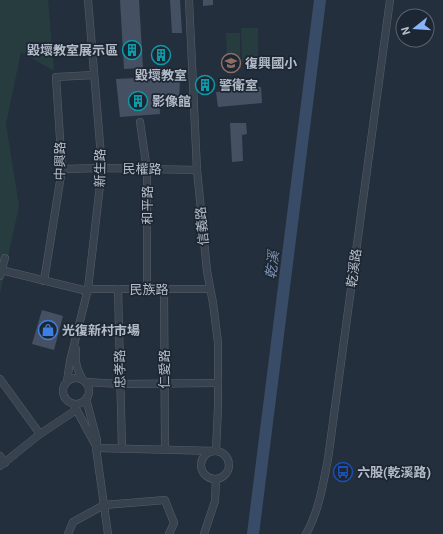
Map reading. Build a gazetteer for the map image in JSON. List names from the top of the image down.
{
  "streets": {
    "street": [
      "中興路",
      "新生路",
      "民權路",
      "和平路",
      "信義路",
      "乾溪路",
      "民族路",
      "忠孝路",
      "仁愛路"
    ]
  },
  "crossings": [
    ["中興路", "新生路"],
    ["中興路", "民權路"],
    ["中興路", "民族路"],
    ["新生路", "民權路"],
    ["新生路", "民族路"],
    ["民權路", "和平路"],
    ["民權路", "信義路"],
    ["和平路", "民族路"],
    ["信義路", "民族路"],
    ["民族路", "忠孝路"],
    ["民族路", "仁愛路"]
  ],
  "water": ["乾溪"],
  "places": {
    "building": [
      "毀壞教室展示區",
      "毀壞教室",
      "警衛室",
      "影像館"
    ],
    "school or university": ["復興國小"],
    "shop": ["光復新村市場"],
    "bus stop": ["六股(乾溪路)"]
  },
  "north": "left"
}
